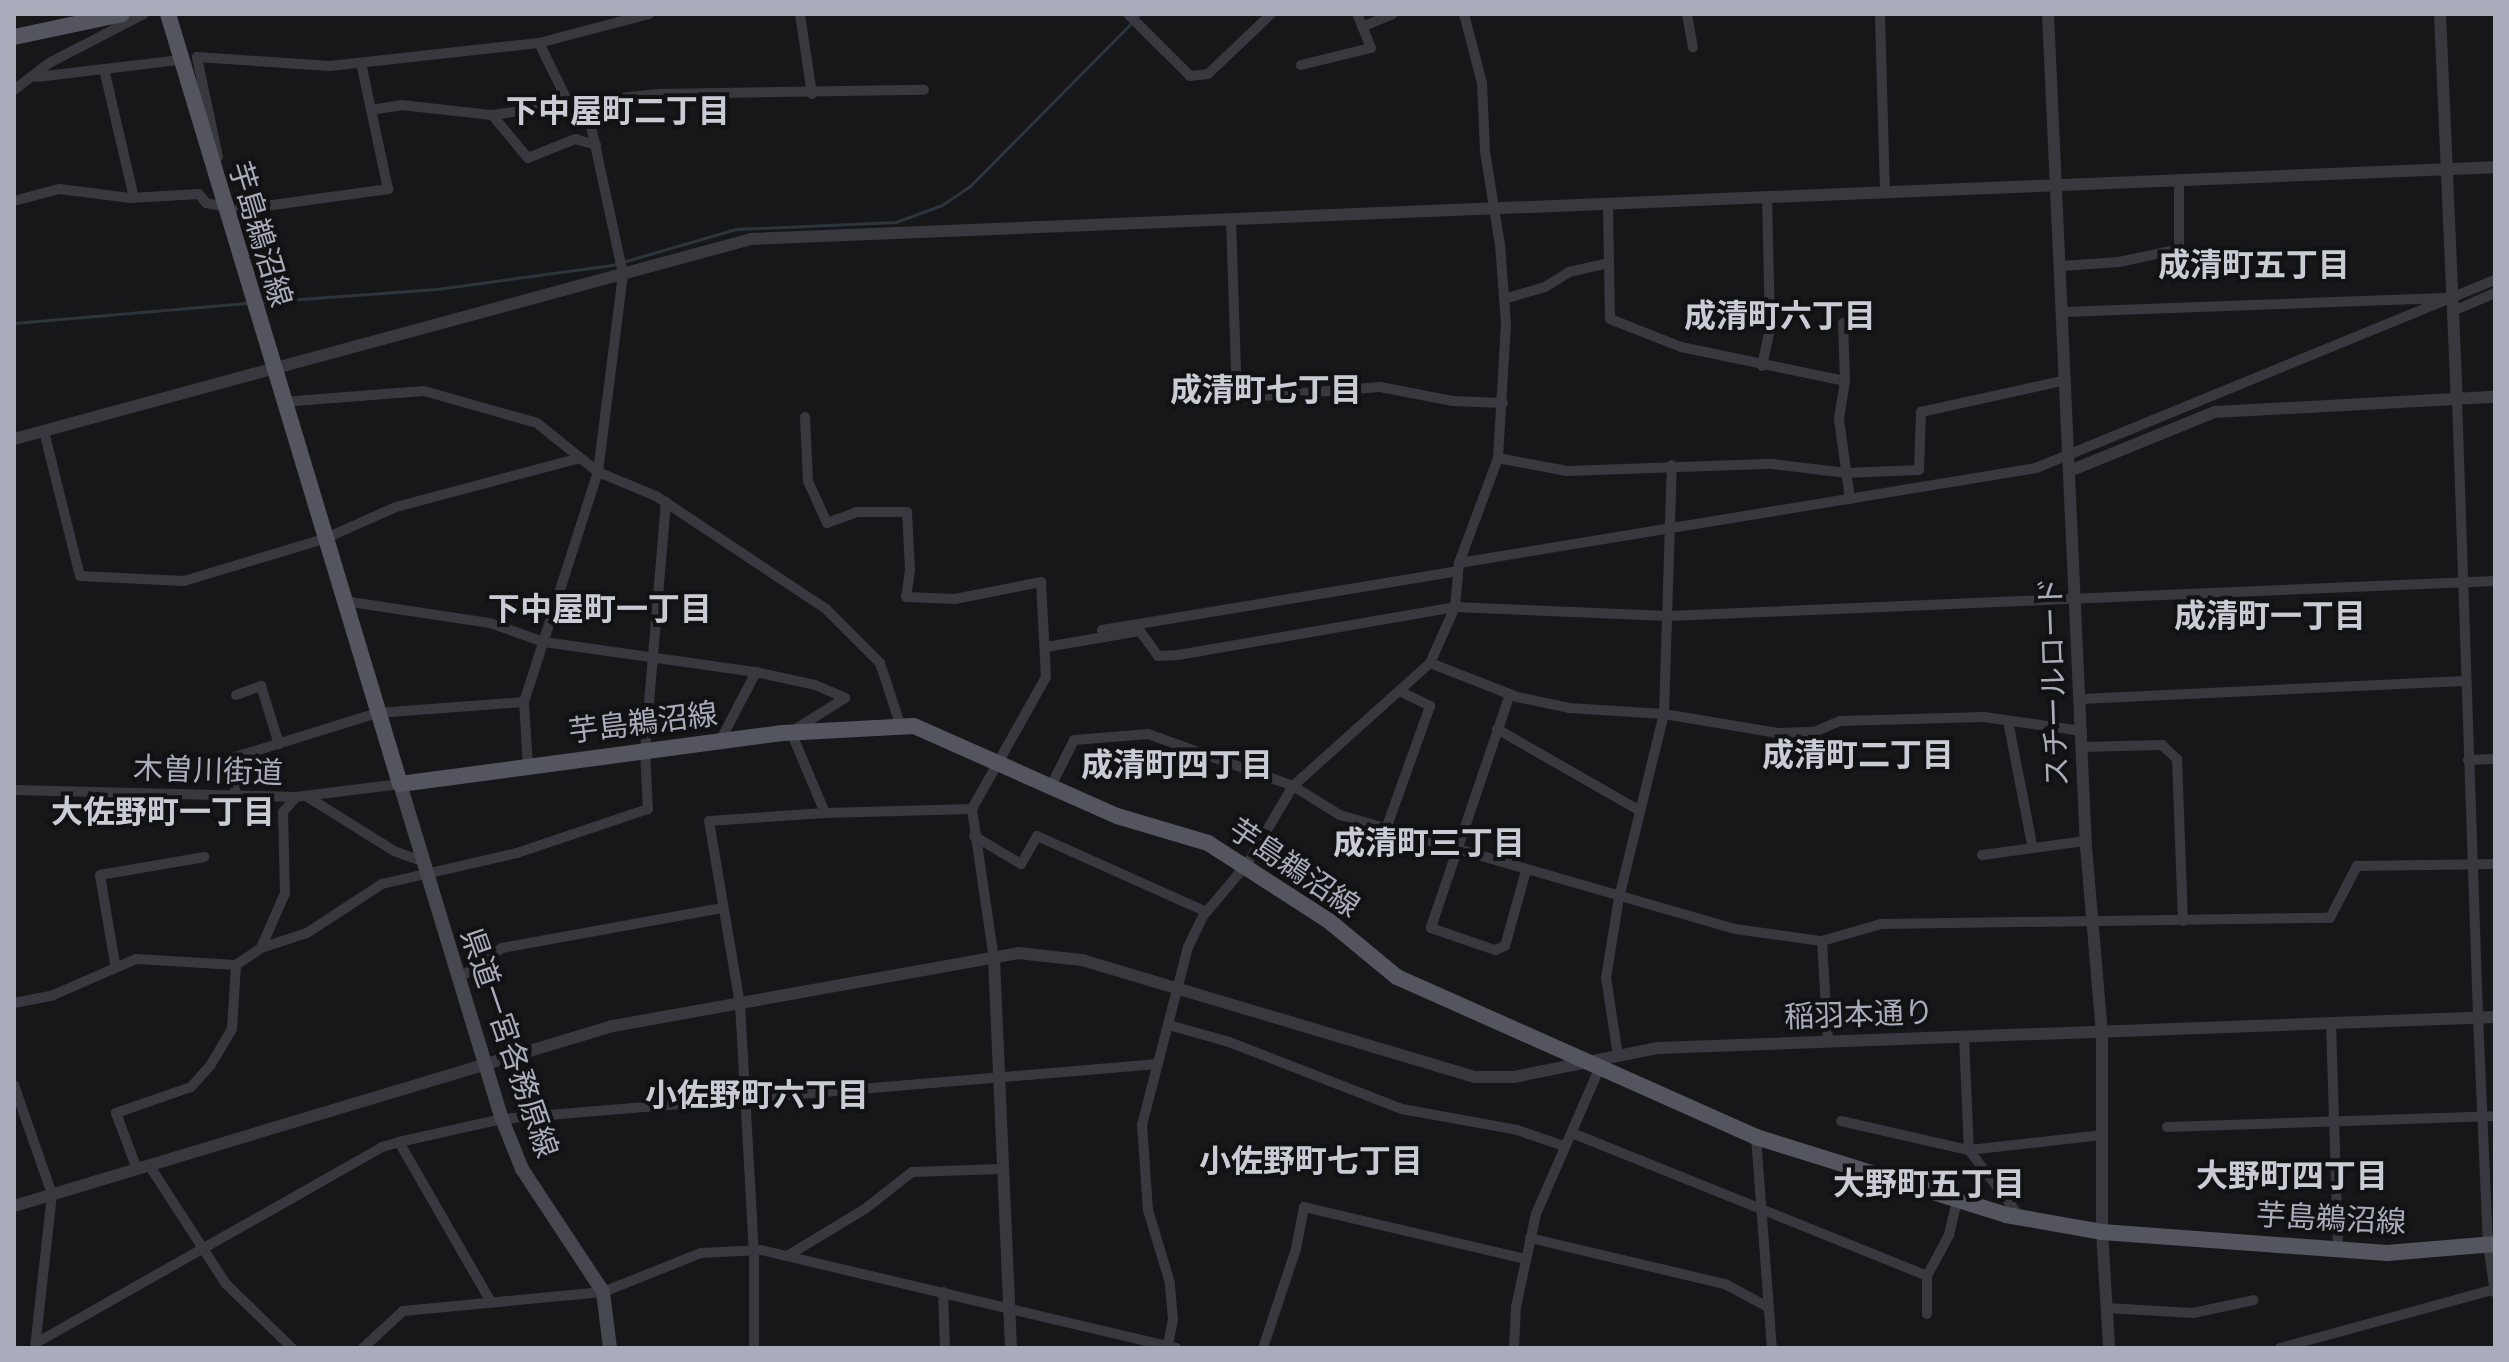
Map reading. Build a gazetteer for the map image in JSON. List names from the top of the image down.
{
  "streets": {
    "main road": ["芋島鵜沼線", "県道一宮各務原線"],
    "street": ["スチールロード", "木曽川街道", "稲羽本通り"]
  },
  "crossings": [
    ["芋島鵜沼線", "スチールロード"],
    ["芋島鵜沼線", "木曽川街道"],
    ["芋島鵜沼線", "稲羽本通り"],
    ["芋島鵜沼線", "県道一宮各務原線"],
    ["スチールロード", "稲羽本通り"],
    ["木曽川街道", "県道一宮各務原線"],
    ["稲羽本通り", "県道一宮各務原線"]
  ],
  "districts": [
    "下中屋町二丁目",
    "成清町五丁目",
    "成清町六丁目",
    "成清町七丁目",
    "下中屋町一丁目",
    "成清町一丁目",
    "成清町二丁目",
    "成清町四丁目",
    "大佐野町一丁目",
    "成清町三丁目",
    "小佐野町六丁目",
    "小佐野町七丁目",
    "大野町四丁目",
    "大野町五丁目"
  ]
}
